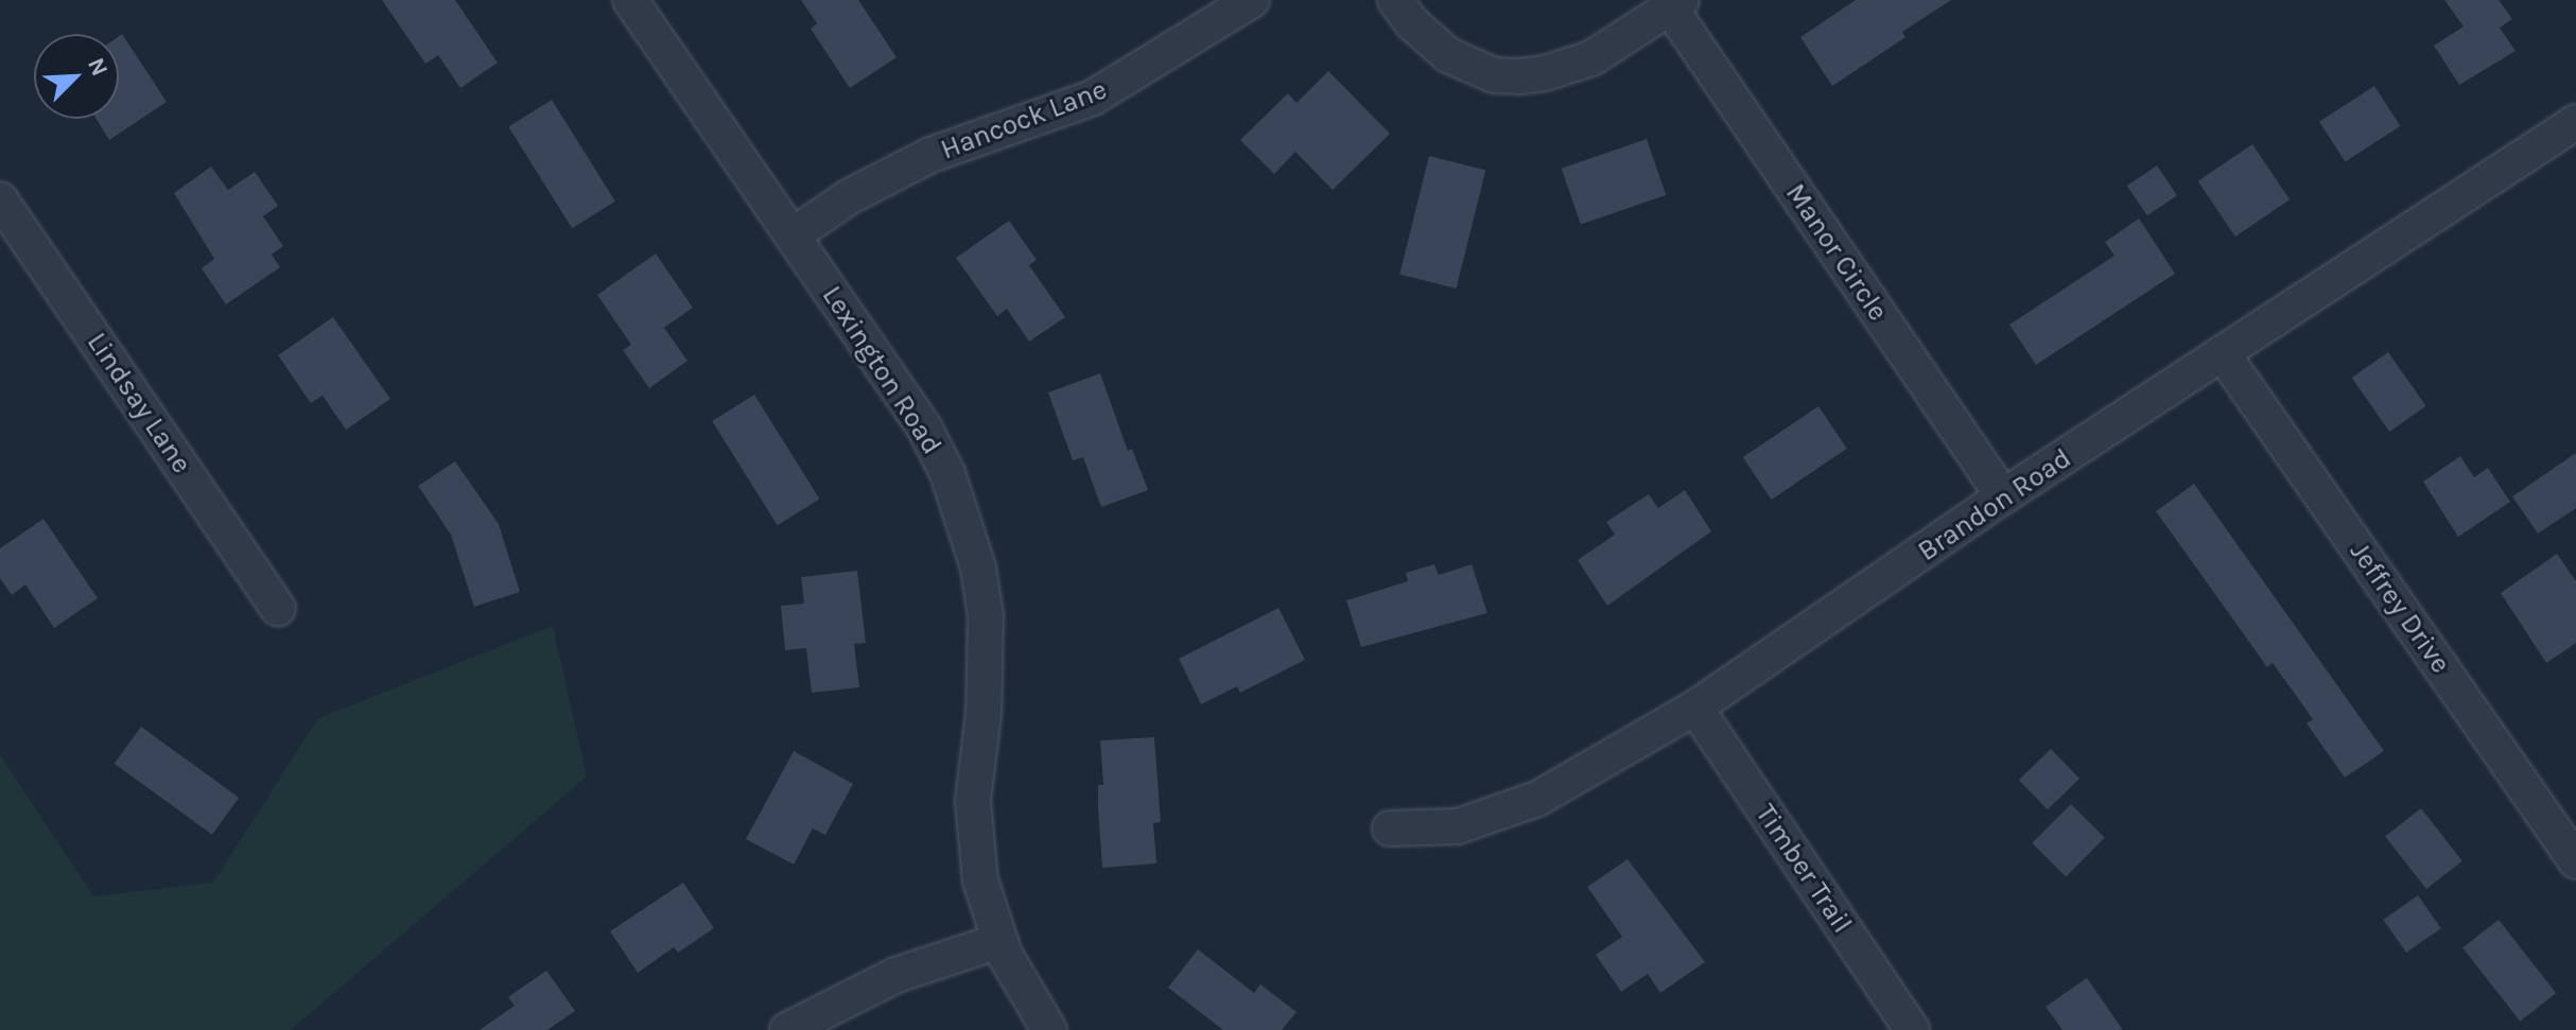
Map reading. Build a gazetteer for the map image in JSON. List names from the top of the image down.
{
  "streets": {
    "street": [
      "Hancock Lane",
      "Manor Circle",
      "Lexington Road",
      "Lindsay Lane",
      "Brandon Road",
      "Jeffrey Drive",
      "Timber Trail"
    ]
  },
  "crossings": [
    ["Hancock Lane", "Lexington Road"],
    ["Manor Circle", "Brandon Road"],
    ["Brandon Road", "Jeffrey Drive"],
    ["Brandon Road", "Timber Trail"]
  ],
  "north": "top right"
}
